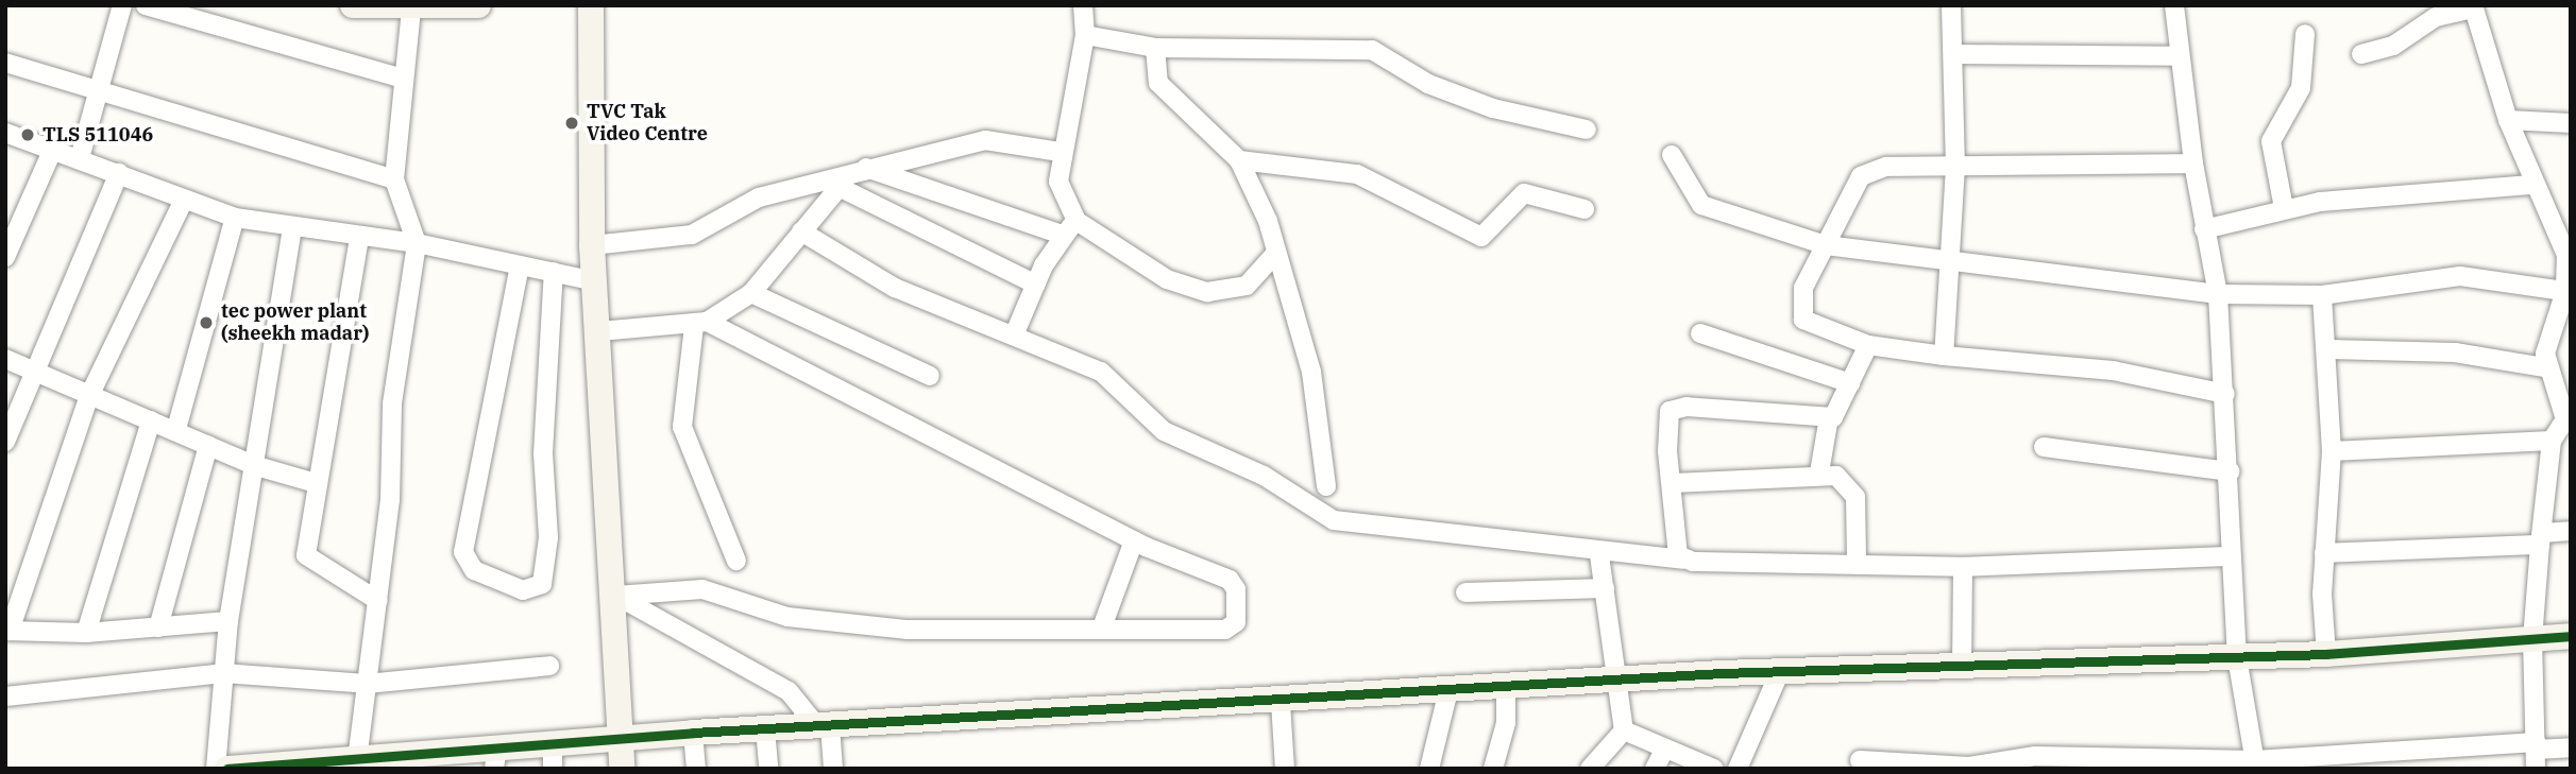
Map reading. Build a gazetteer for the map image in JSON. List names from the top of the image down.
{
  "places": ["TVC Tak Video Centre", "TLS 511046", "tec power plant (sheekh madar)"]
}
